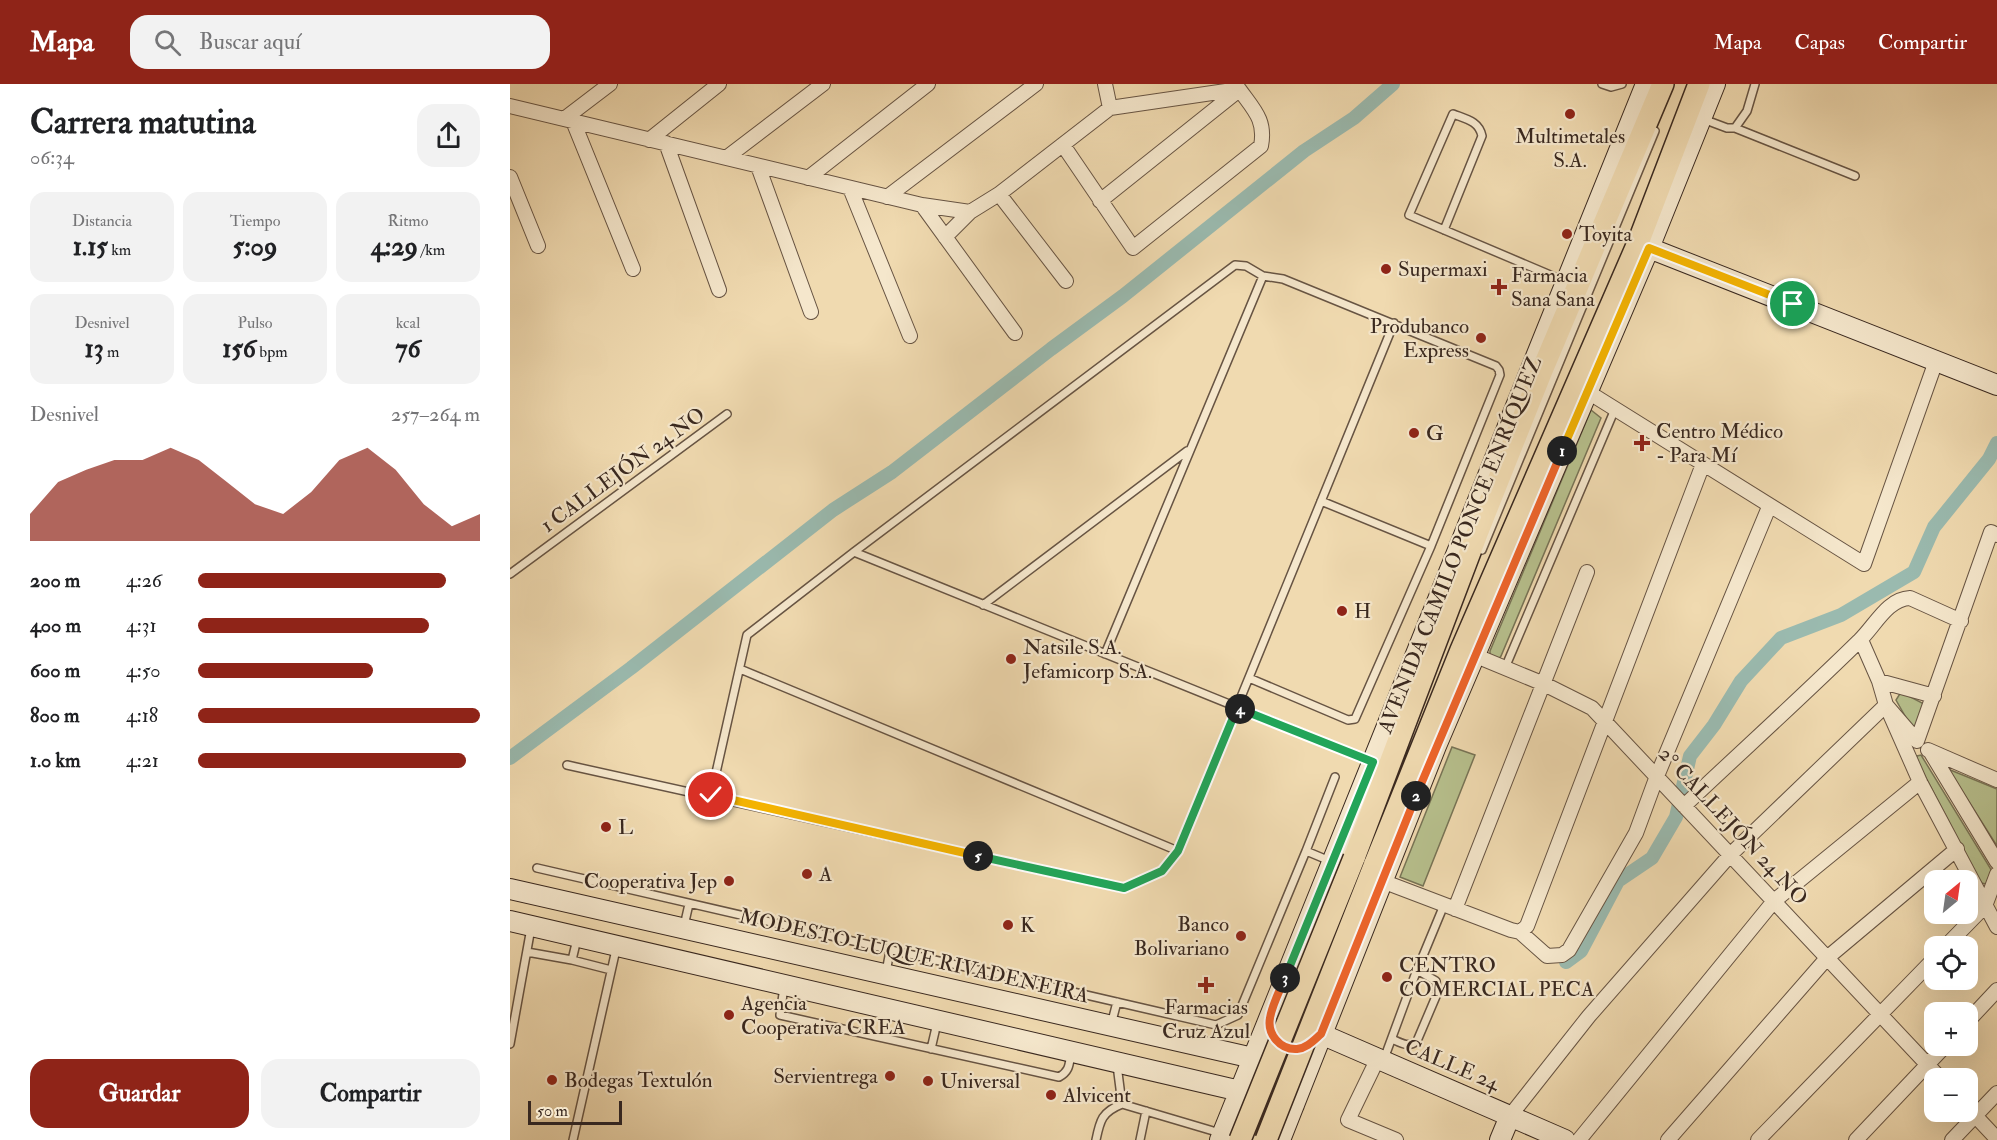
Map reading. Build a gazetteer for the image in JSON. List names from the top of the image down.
{
  "streets": {
    "main road": ["AVENIDA CAMILO PONCE ENRÍQUEZ", "MODESTO LUQUE RIVADENEIRA", "CALLE 24"],
    "street": ["2° CALLEJÓN 24 NO"],
    "lane": ["1 CALLEJÓN 24 NO"]
  },
  "crossings": [
    ["AVENIDA CAMILO PONCE ENRÍQUEZ", "2° CALLEJÓN 24 NO"],
    ["AVENIDA CAMILO PONCE ENRÍQUEZ", "MODESTO LUQUE RIVADENEIRA"]
  ],
  "places": {
    "other": [
      "Multimetales S.A.",
      "Toyita",
      "Supermaxi",
      "Produbanco Express",
      "G",
      "H",
      "Natsile S.A. Jefamicorp S.A.",
      "L",
      "A",
      "Cooperativa Jep",
      "K",
      "Banco Bolivariano",
      "CENTRO COMERCIAL PECA",
      "Agencia Cooperativa CREA",
      "Servientrega",
      "Bodegas Textulón",
      "Universal",
      "Alvicent"
    ],
    "health": ["Farmacia Sana Sana", "Centro Médico - Para Mí", "Farmacias Cruz Azul"]
  },
  "scale_bar": "50 m",
  "north": "top right",
  "page": {
    "header": "Mapa",
    "search": "Buscar aquí",
    "nav": ["Mapa", "Capas", "Compartir"],
    "heading": ["Carrera matutina", "06:34"],
    "stats": [
      ["Distancia", "1.15 km"],
      ["Tiempo", "5:09"],
      ["Ritmo", "4:29 /km"],
      ["Desnivel", "13 m"],
      ["Pulso", "156 bpm"],
      ["kcal", "76"]
    ],
    "chart": ["Desnivel", "257–264 m"],
    "pins": [
      "1",
      "4",
      "2",
      "5",
      "3"
    ],
    "list": [
      {
        "name": "200 m",
        "note": "4:26"
      },
      {
        "name": "400 m",
        "note": "4:31"
      },
      {
        "name": "600 m",
        "note": "4:50"
      },
      {
        "name": "800 m",
        "note": "4:18"
      },
      {
        "name": "1.0 km",
        "note": "4:21"
      }
    ],
    "map_buttons": ["+", "−"],
    "buttons": ["Guardar", "Compartir"],
    "scale": "50 m"
  }
}
